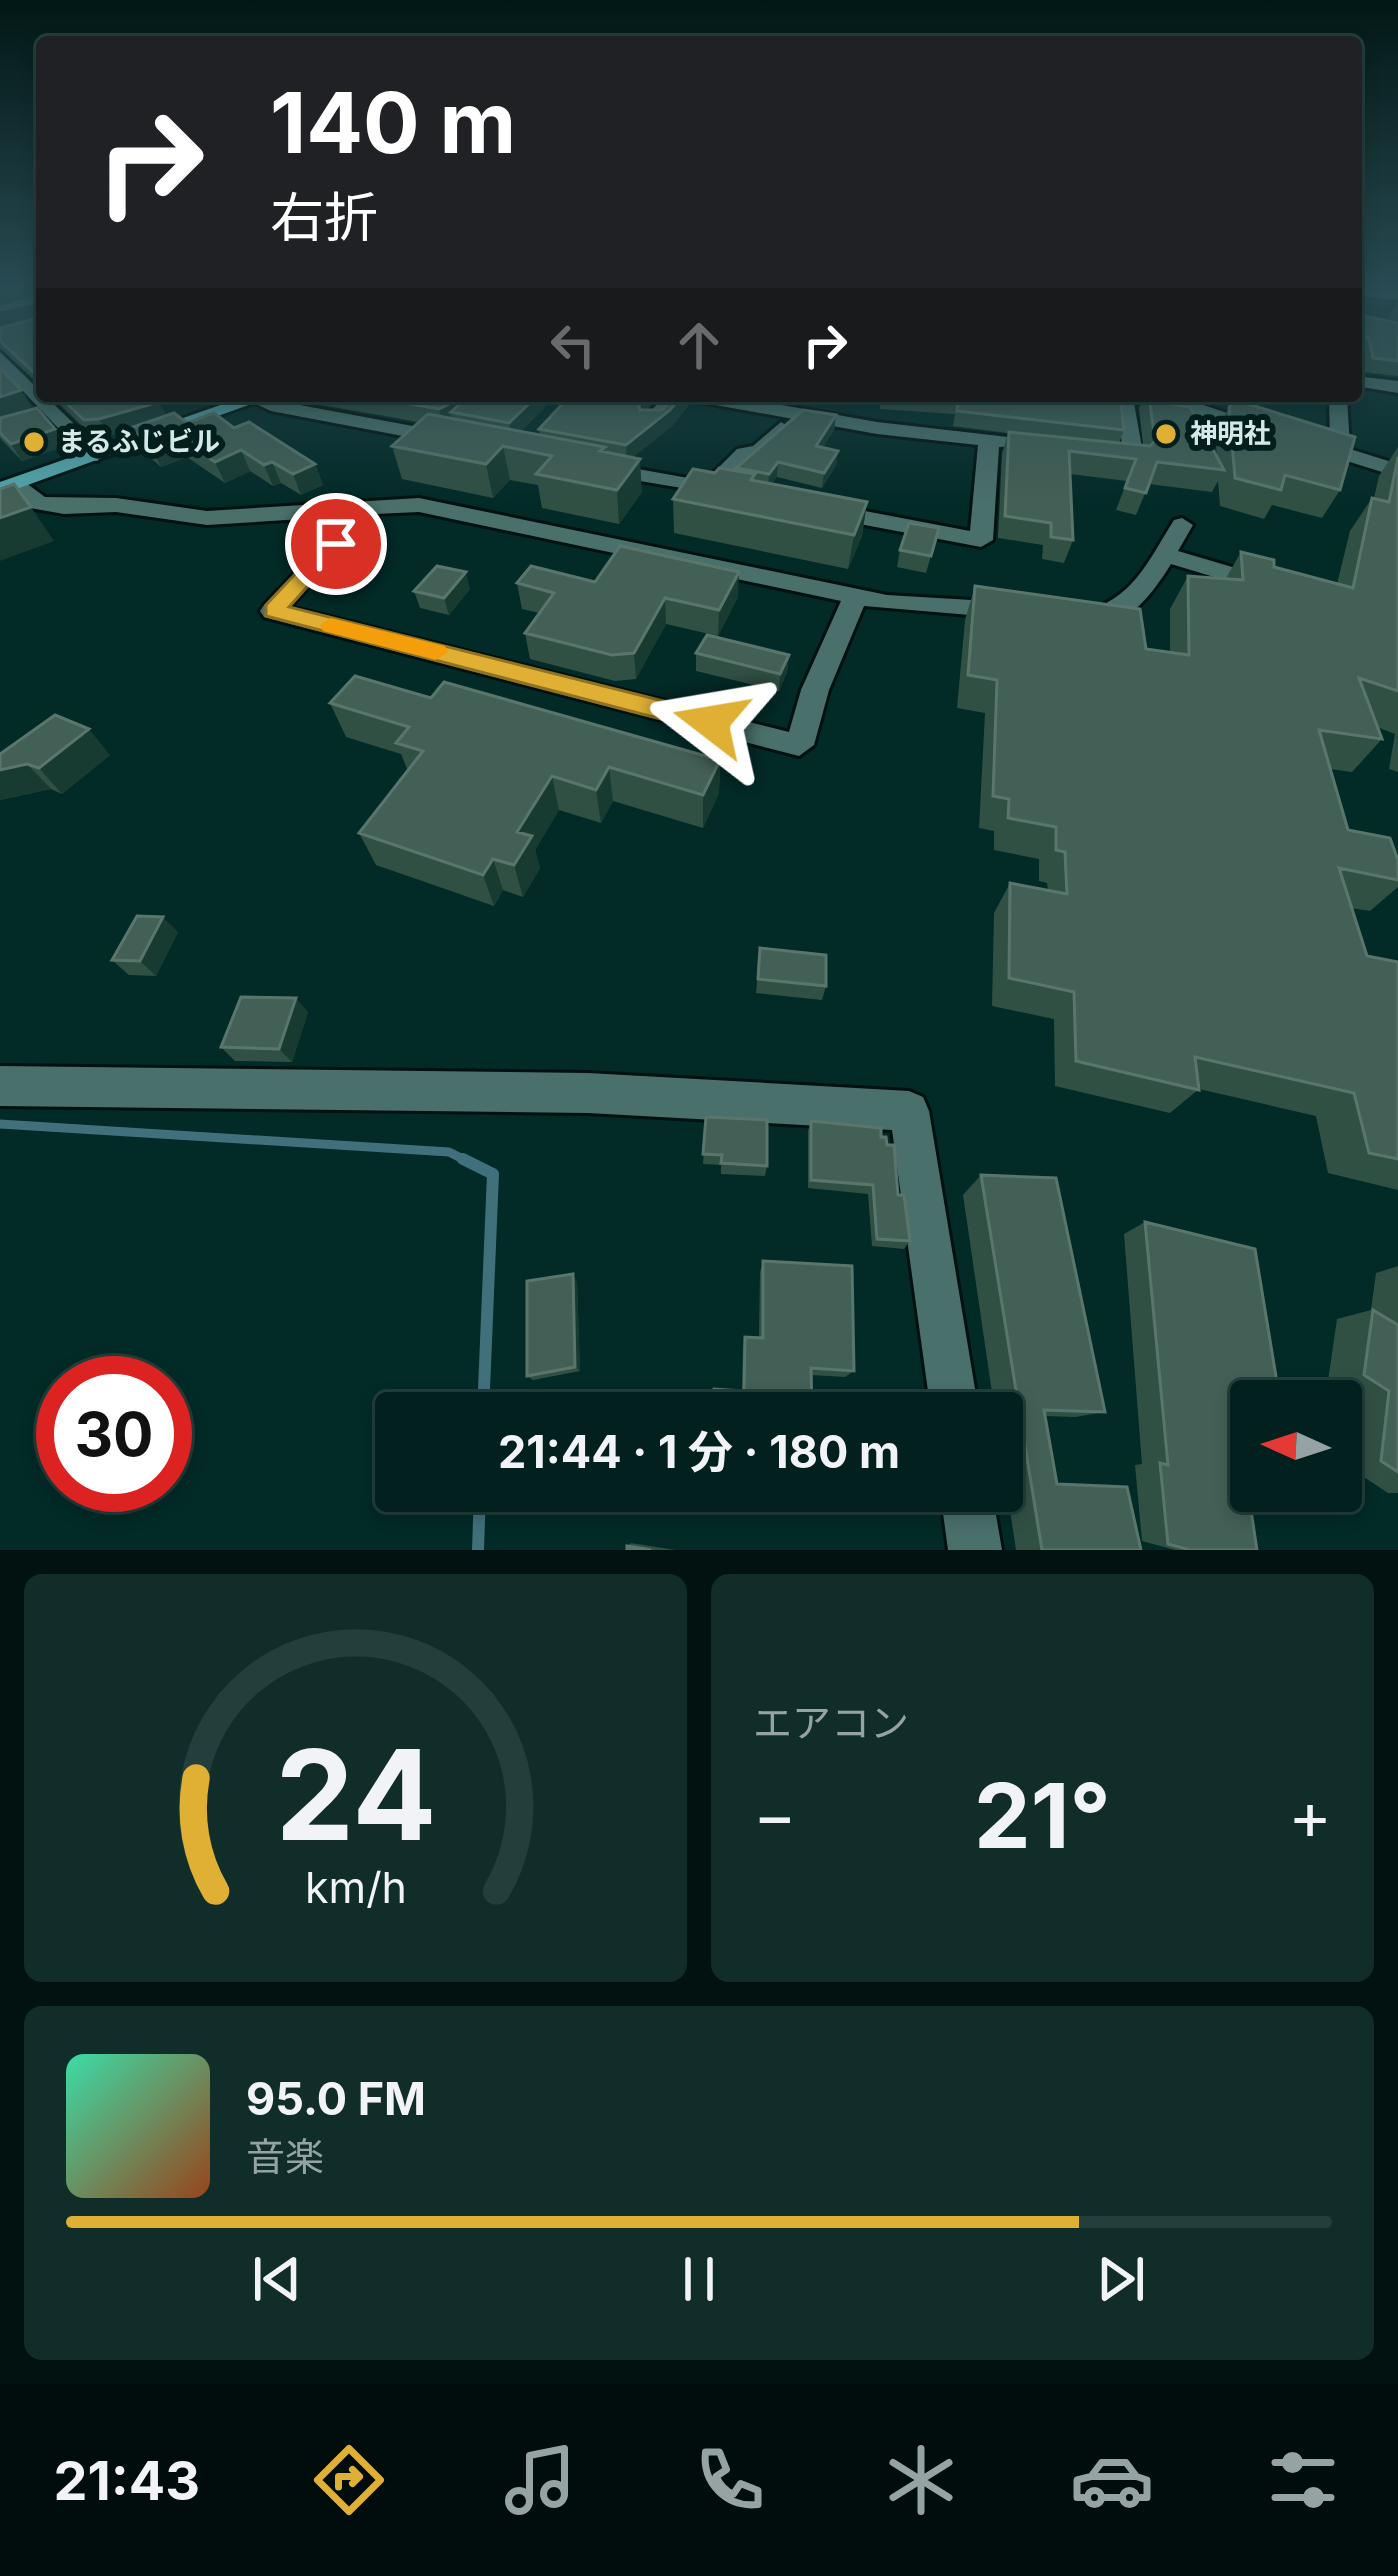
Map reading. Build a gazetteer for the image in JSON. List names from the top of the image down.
{
  "places": ["神明社", "まるふじビル"],
  "north": "left",
  "page": {
    "turn": ["140 m", "右折"],
    "limit": "30",
    "trip": "21:44 · 1 分 · 180 m",
    "tile": "エアコン",
    "heat": ["−", "21°", "+"],
    "song": ["95.0 FM", "音楽"],
    "tabs": "21:43",
    "gauge": ["24", "km/h"]
  }
}
